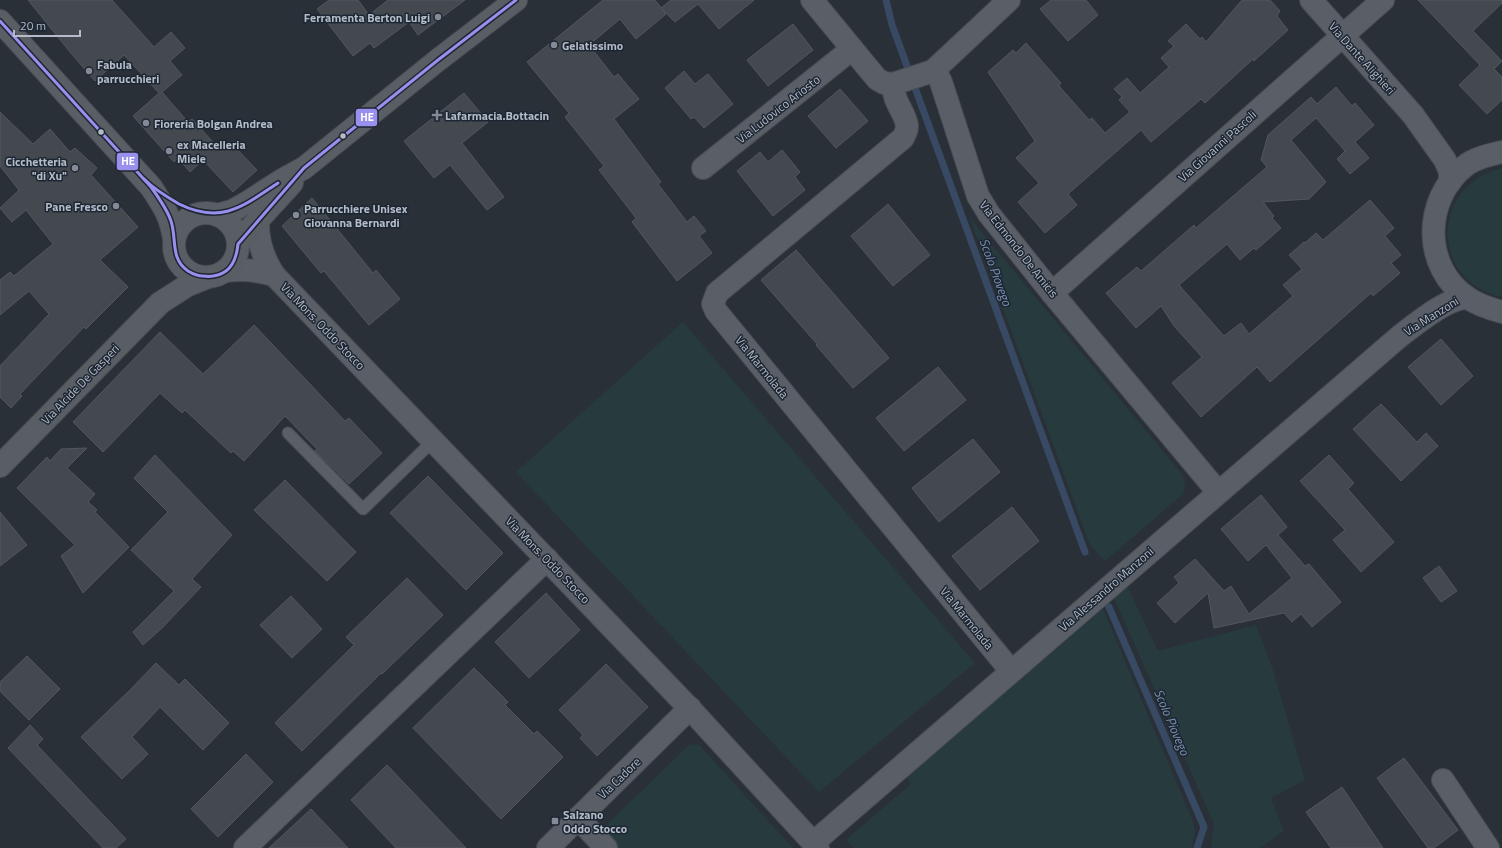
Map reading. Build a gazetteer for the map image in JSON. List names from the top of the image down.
{
  "streets": {
    "street": [
      "Via Dante Alighieri",
      "Via Ludovico Ariosto",
      "Via Giovanni Pascoli",
      "Via Edmondo De Amicis",
      "Via Manzoni",
      "Via Mons. Oddo Stocco",
      "Via Marmolada",
      "Via Alcide De Gasperi",
      "Via Alessandro Manzoni",
      "Via Cadore"
    ]
  },
  "crossings": [
    ["Via Dante Alighieri", "Via Giovanni Pascoli"],
    ["Via Giovanni Pascoli", "Via Edmondo De Amicis"],
    ["Via Edmondo De Amicis", "Via Marmolada"],
    ["Via Edmondo De Amicis", "Via Alessandro Manzoni"],
    ["Via Manzoni", "Via Alessandro Manzoni"],
    ["Via Mons. Oddo Stocco", "Via Alcide De Gasperi"],
    ["Via Mons. Oddo Stocco", "Via Alessandro Manzoni"],
    ["Via Mons. Oddo Stocco", "Via Cadore"],
    ["Via Marmolada", "Via Alessandro Manzoni"]
  ],
  "water": ["Scolo Piovego"],
  "places": {
    "other": [
      "Ferramenta Berton Luigi",
      "Gelatissimo",
      "Fabula parrucchieri",
      "Fioreria Bolgan Andrea",
      "ex Macelleria Miele",
      "Cicchetteria \"di Xu\"",
      "Pane Fresco",
      "Parrucchiere Unisex Giovanna Bernardi"
    ],
    "health": ["Lafarmacia.Bottacin"],
    "transit": ["Salzano Oddo Stocco"]
  },
  "lines": ["transit line HE"],
  "scale_bar": "20 m"
}
